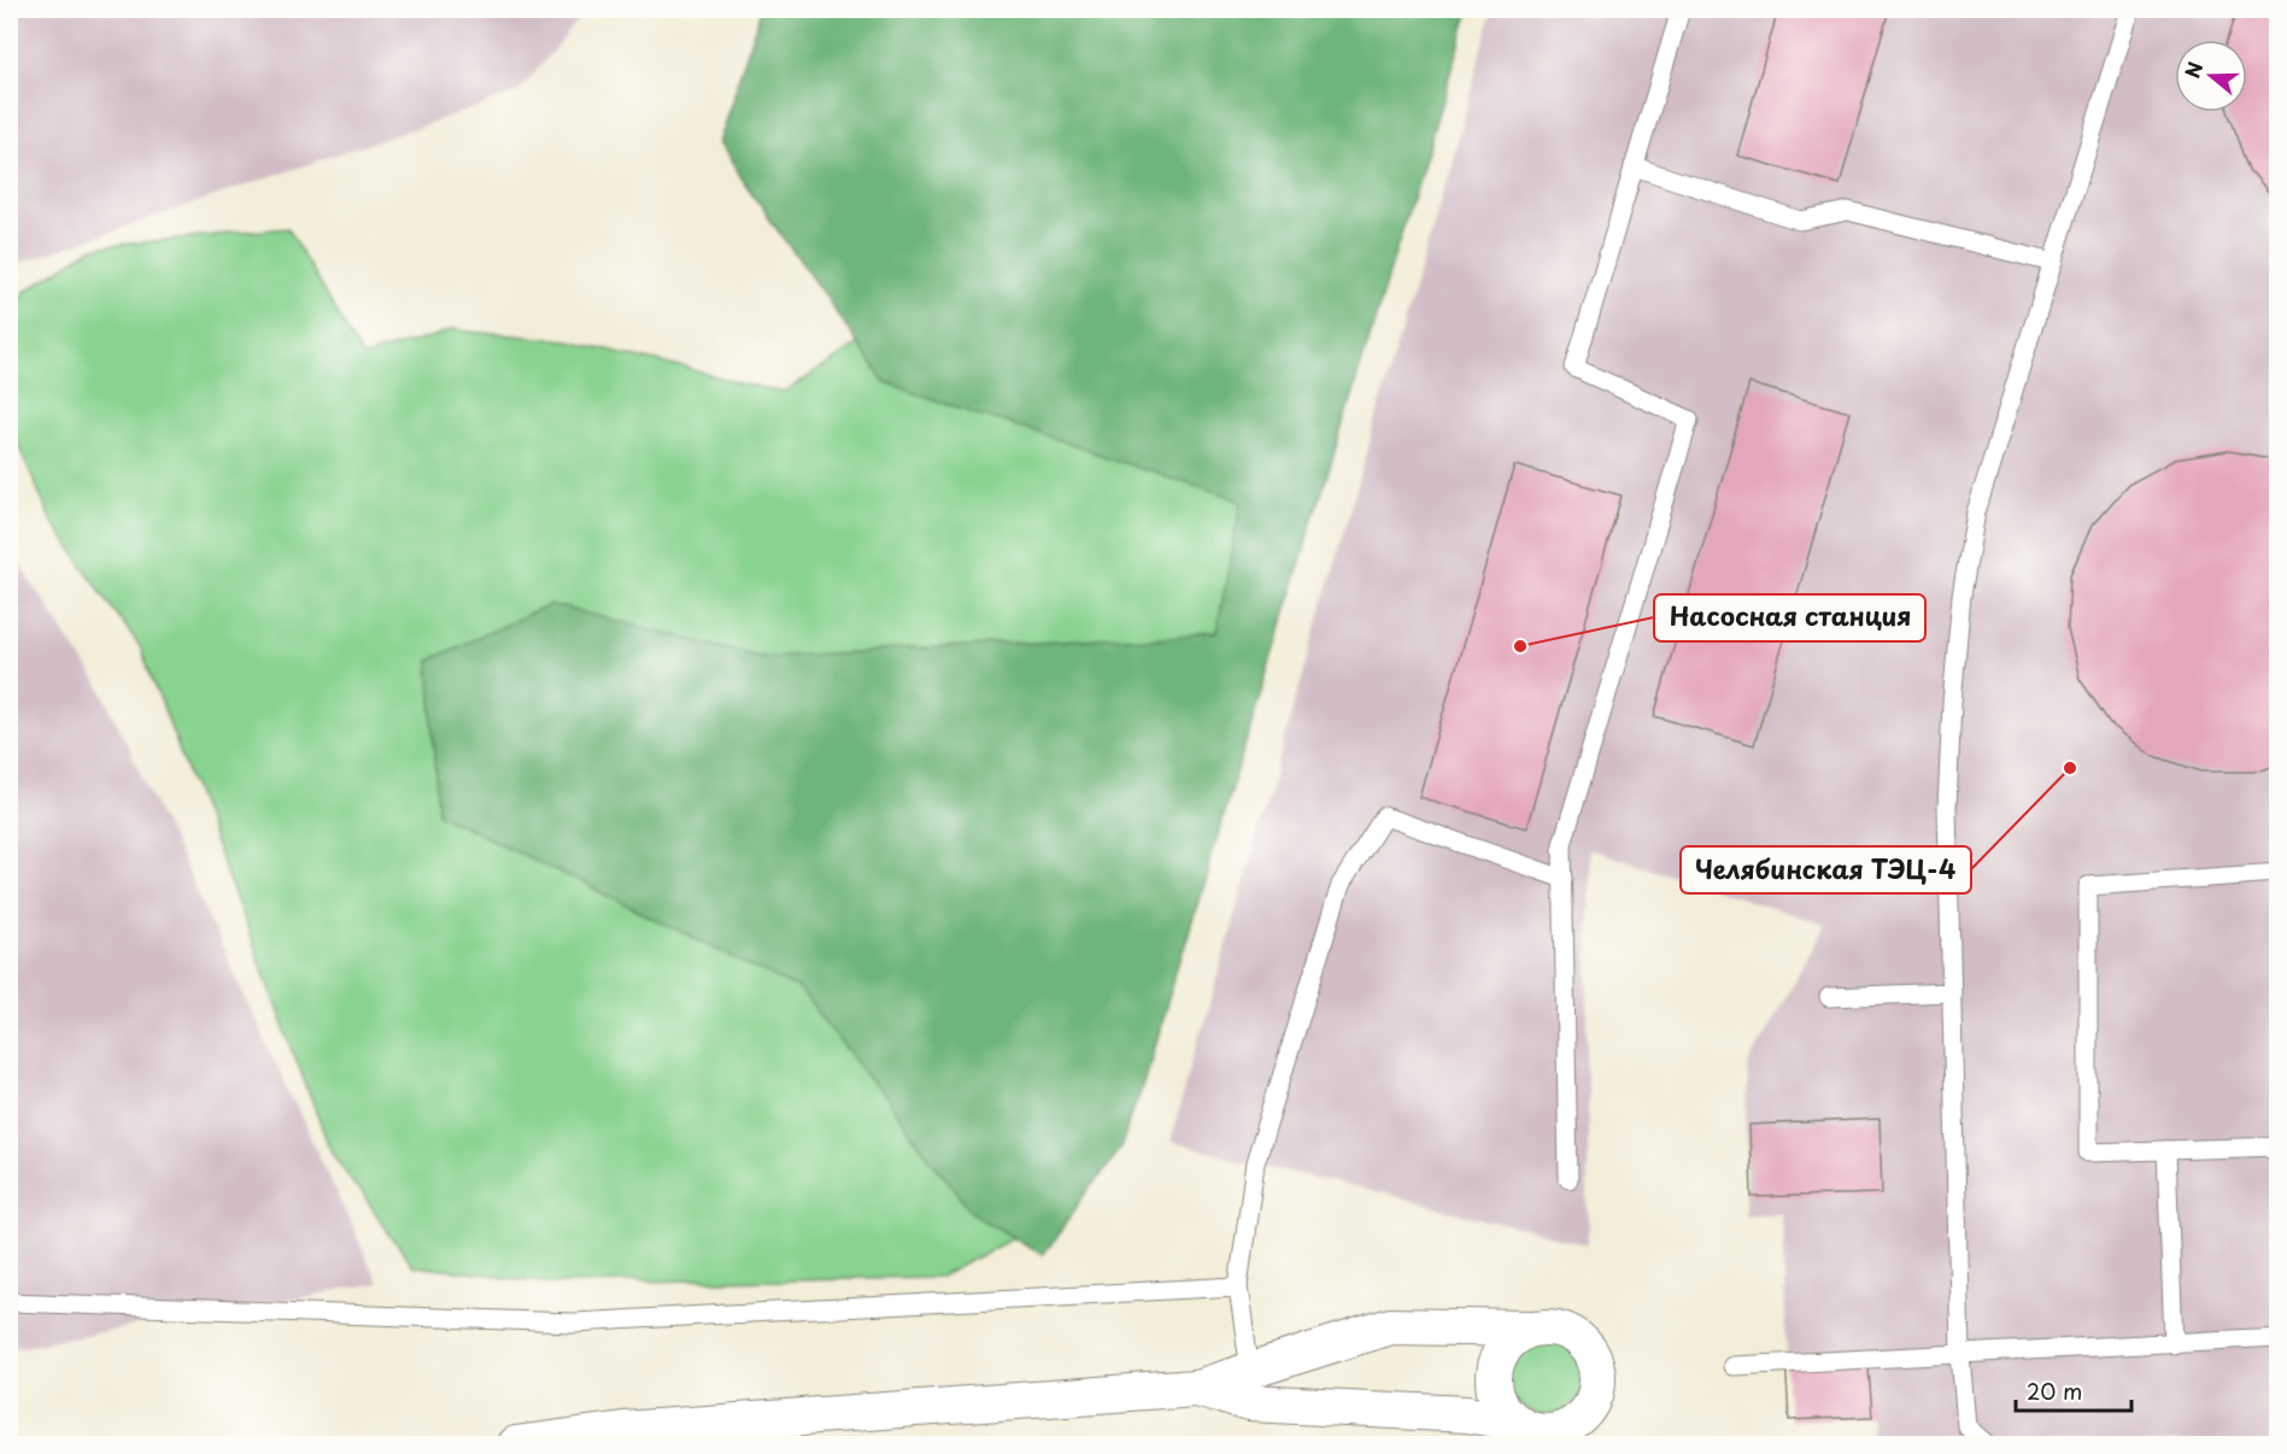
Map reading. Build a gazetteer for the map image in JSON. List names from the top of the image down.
{
  "places": ["Насосная станция", "Челябинская ТЭЦ-4"],
  "scale_bar": "20 m",
  "north": "left"
}
